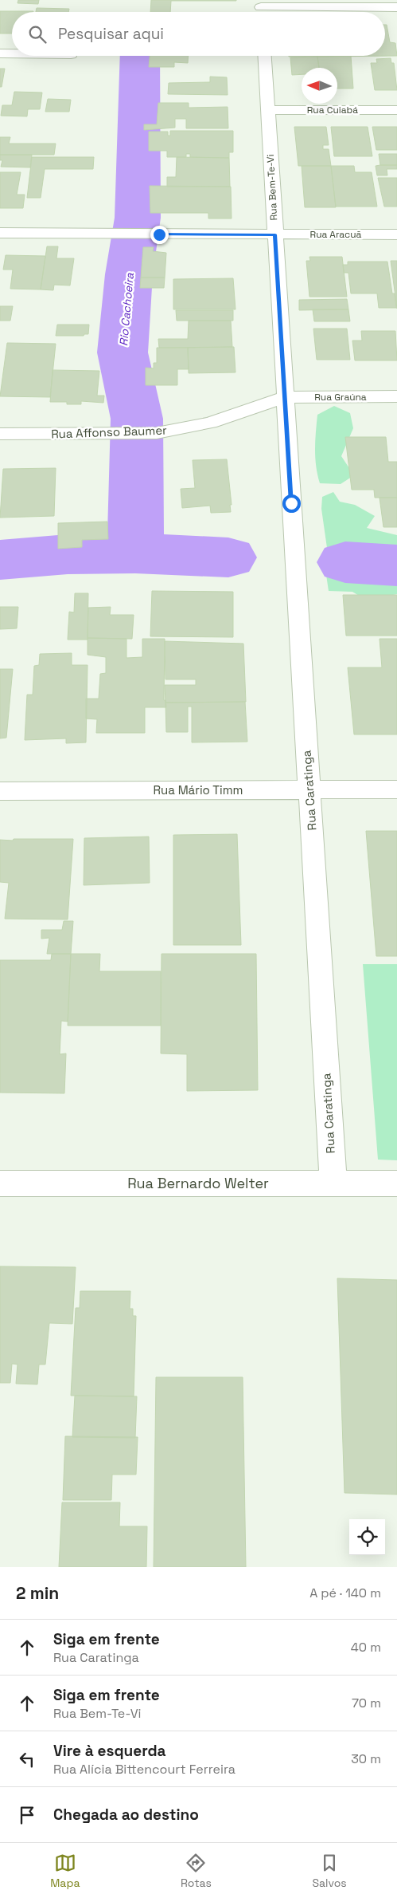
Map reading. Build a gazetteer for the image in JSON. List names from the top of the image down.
{
  "streets": {
    "street": [
      "Rua Cuiabá",
      "Rua Bem-Te-Vi",
      "Rua Aracuã",
      "Rua Graúna",
      "Rua Affonso Baumer",
      "Rua Mário Timm",
      "Rua Caratinga",
      "Rua Bernardo Welter"
    ]
  },
  "crossings": [
    ["Rua Cuiabá", "Rua Bem-Te-Vi"],
    ["Rua Bem-Te-Vi", "Rua Aracuã"],
    ["Rua Bem-Te-Vi", "Rua Graúna"],
    ["Rua Bem-Te-Vi", "Rua Affonso Baumer"],
    ["Rua Bem-Te-Vi", "Rua Caratinga"],
    ["Rua Graúna", "Rua Affonso Baumer"],
    ["Rua Graúna", "Rua Caratinga"],
    ["Rua Affonso Baumer", "Rua Caratinga"],
    ["Rua Mário Timm", "Rua Caratinga"],
    ["Rua Caratinga", "Rua Bernardo Welter"]
  ],
  "water": ["Rio Cachoeira"],
  "north": "left",
  "page": {
    "search": "Pesquisar aqui",
    "heading": ["2 min", "A pé · 140 m"],
    "list": [
      ["Siga em frente", "Rua Caratinga", "40 m"],
      ["Siga em frente", "Rua Bem-Te-Vi", "70 m"],
      ["Vire à esquerda", "Rua Alícia Bittencourt Ferreira", "30 m"],
      "Chegada ao destino"
    ],
    "nav": ["Mapa", "Rotas", "Salvos"]
  }
}
